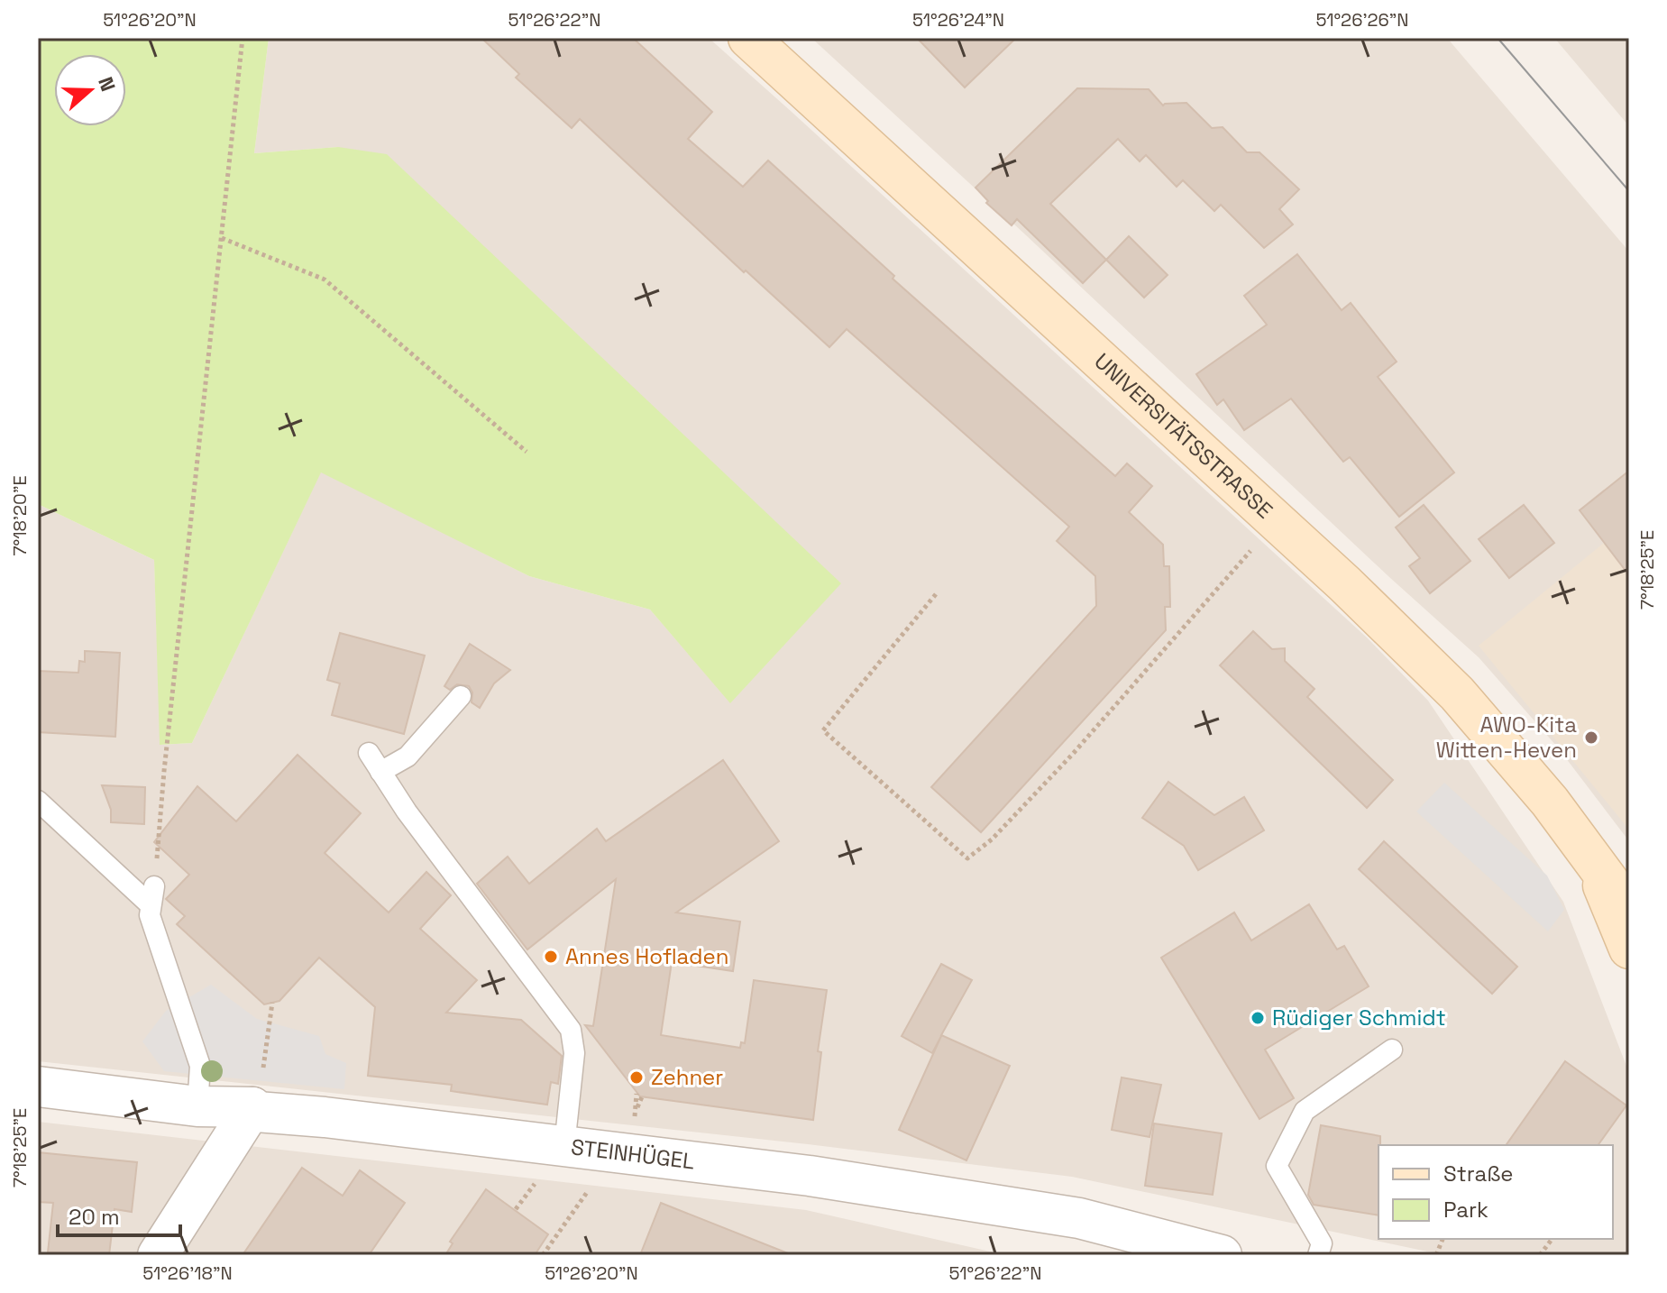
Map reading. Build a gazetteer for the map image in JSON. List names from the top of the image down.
{
  "streets": {
    "street": ["UNIVERSITÄTSSTRASSE", "STEINHÜGEL"]
  },
  "places": [
    "AWO-Kita Witten-Heven",
    "Annes Hofladen",
    "Rüdiger Schmidt",
    "Zehner"
  ],
  "legend": ["Straße", "Park"],
  "scale_bar": "20 m",
  "north": "right",
  "coordinates": [
    "51°26'20\"N",
    "51°26'22\"N",
    "51°26'24\"N",
    "51°26'26\"N",
    "7°18'20\"E",
    "7°18'25\"E",
    "51°26'18\"N"
  ]
}
